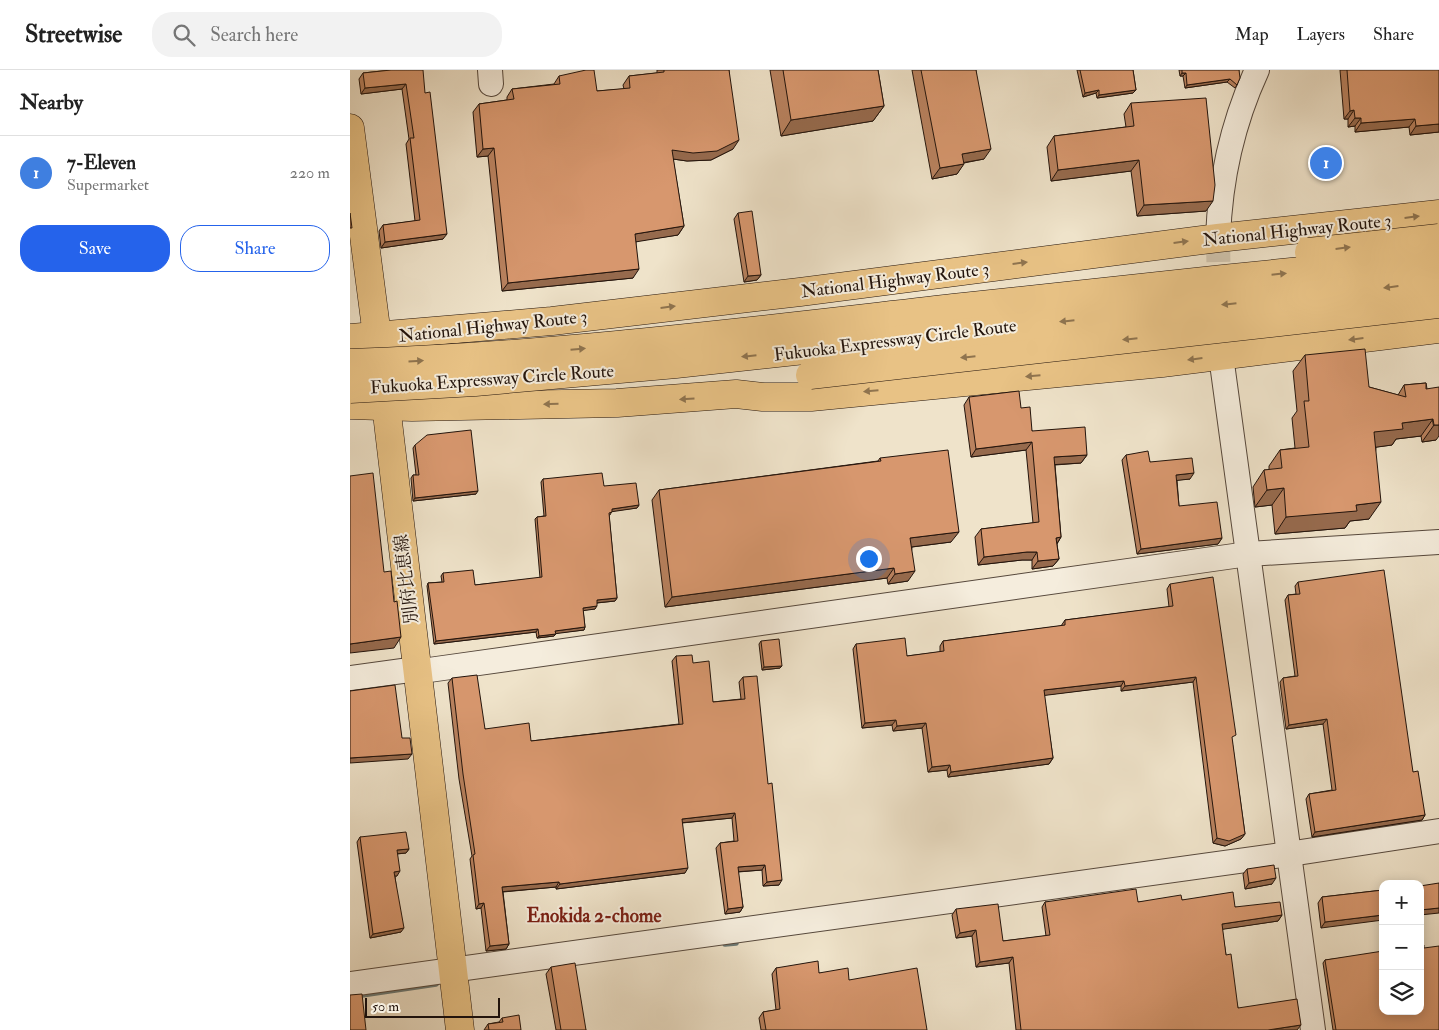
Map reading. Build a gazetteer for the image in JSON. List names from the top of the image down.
{
  "streets": {
    "main road": ["National Highway Route 3", "Fukuoka Expressway Circle Route", "別府比恵線"]
  },
  "crossings": [
    ["National Highway Route 3", "別府比恵線"]
  ],
  "districts": ["Enokida 2-chome"],
  "scale_bar": "50 m",
  "page": {
    "header": "Streetwise",
    "search": "Search here",
    "nav": ["Map", "Layers", "Share"],
    "heading": "Nearby",
    "list": [
      {
        "mark": "1",
        "name": "7-Eleven",
        "note": "Supermarket",
        "value": "220 m"
      }
    ],
    "pins": "1",
    "buttons": ["Save", "Share"],
    "map_buttons": ["+", "−"],
    "scale": "50 m"
  }
}
